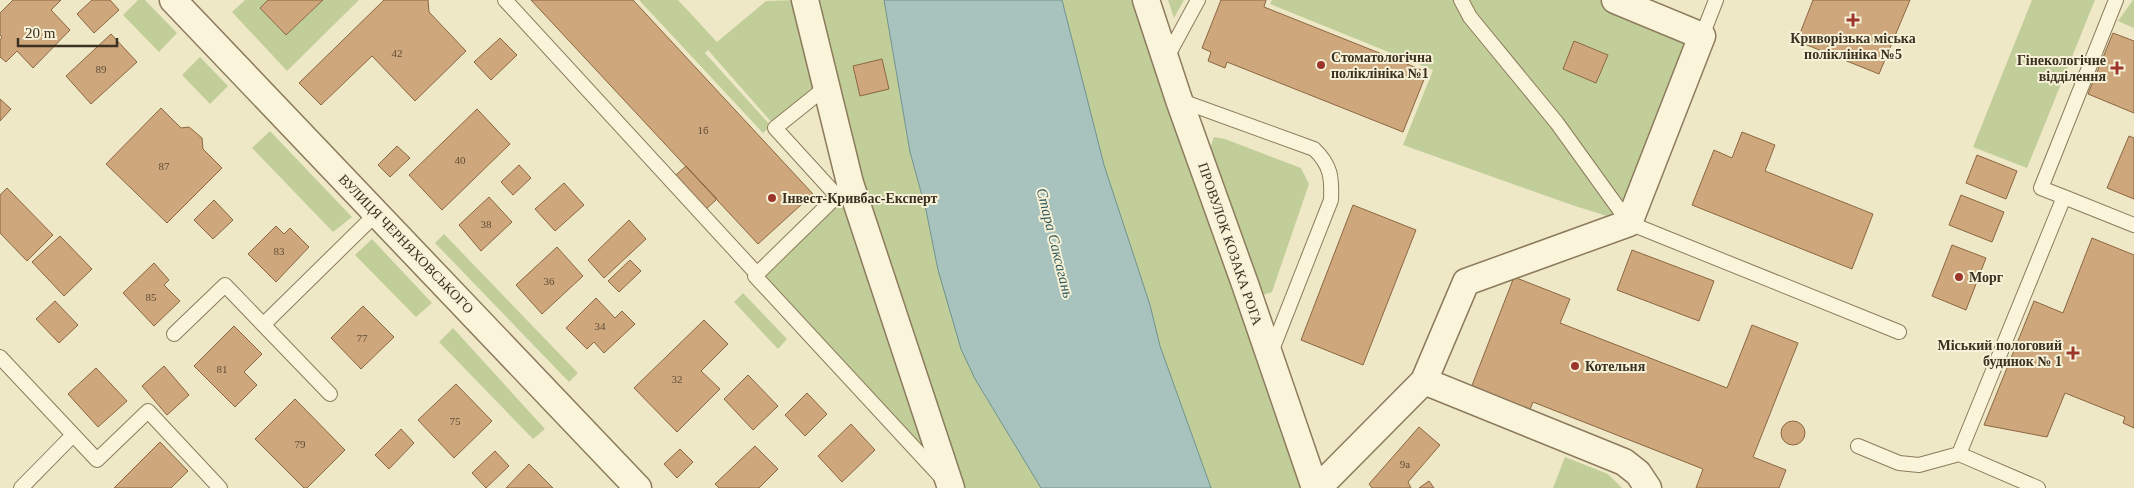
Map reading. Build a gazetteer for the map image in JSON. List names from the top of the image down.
{
  "streets": {
    "street": ["ВУЛИЦЯ ЧЕРНЯХОВСЬКОГО", "ПРОВУЛОК КОЗАКА РОГА"]
  },
  "water": ["Стара Саксагань"],
  "places": {
    "health": ["Криворізька міська поліклініка №5", "Гінекологічне відділення", "Міський пологовий будинок № 1"],
    "other": [
      "Стоматологічна поліклініка №1",
      "Інвест-Кривбас-Експерт",
      "Морг",
      "Котельня"
    ]
  },
  "house_numbers": [
    "42",
    "89",
    "1б",
    "40",
    "87",
    "38",
    "83",
    "36",
    "85",
    "34",
    "77",
    "81",
    "32",
    "75",
    "79",
    "9а"
  ],
  "scale_bar": "20 m"
}
